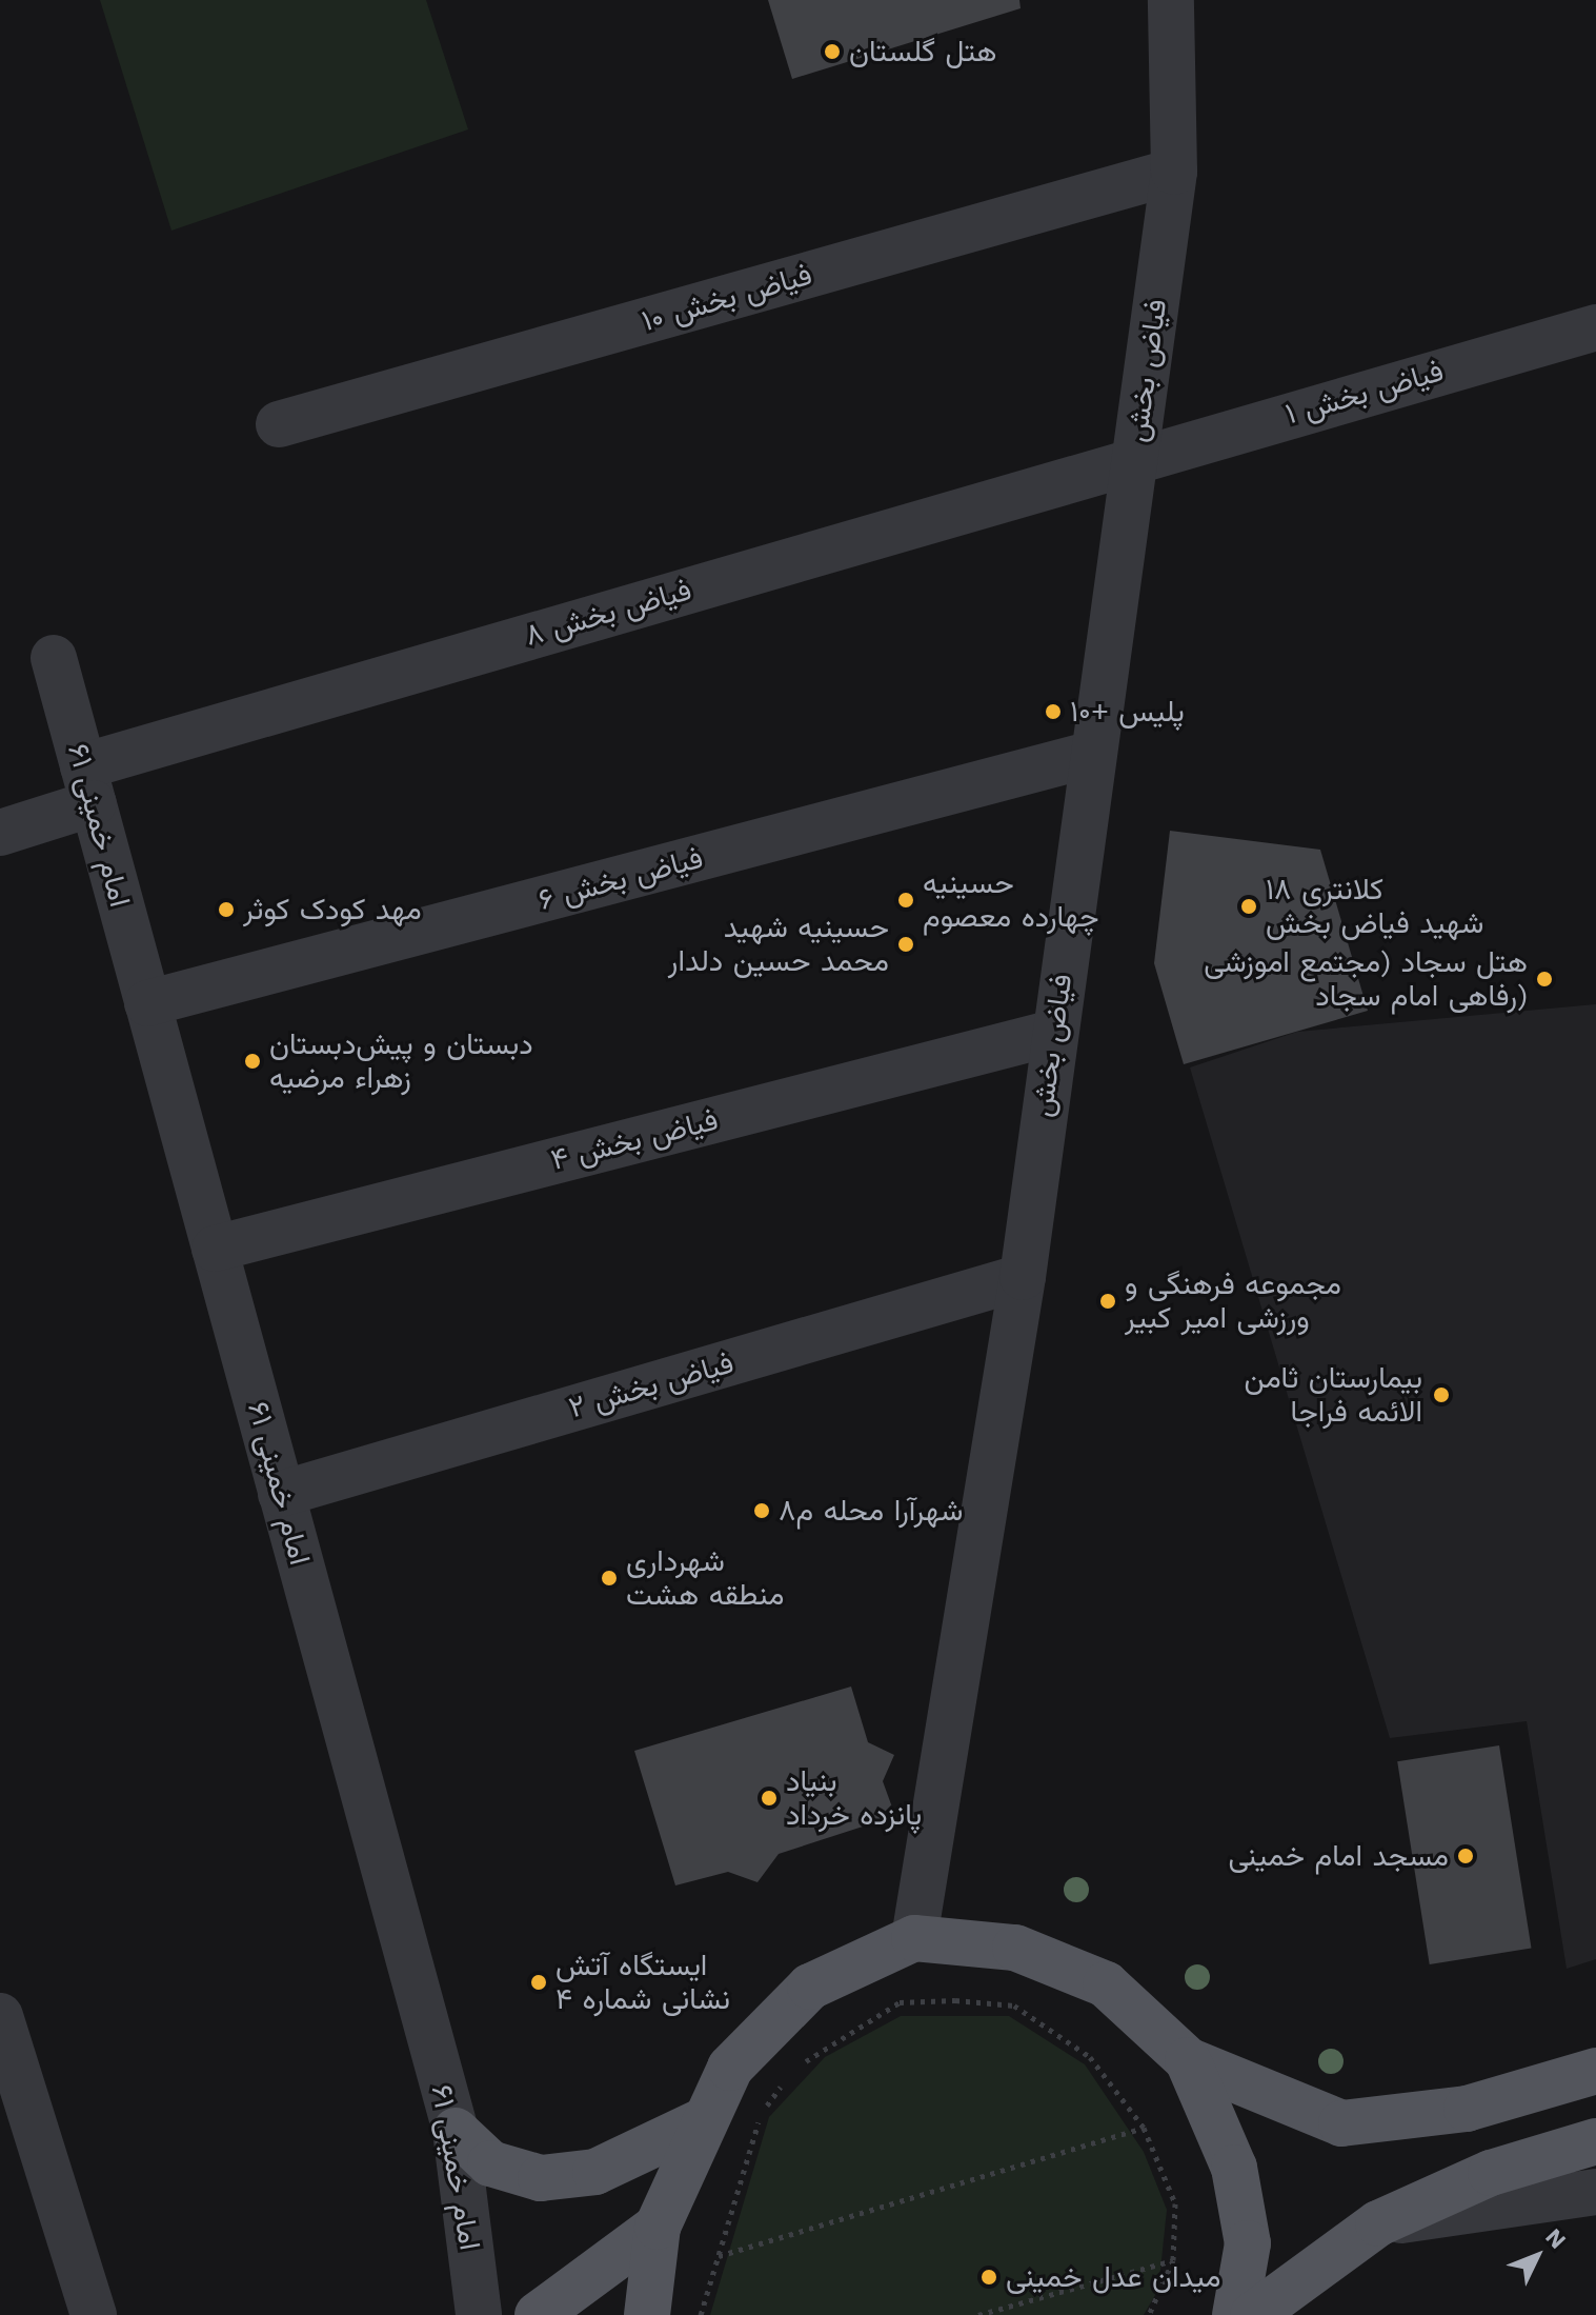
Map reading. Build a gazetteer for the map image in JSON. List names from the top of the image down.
{
  "streets": {
    "street": [
      "فیاض بخش ۱۰",
      "فیاض بخش",
      "فیاض بخش ۱",
      "فیاض بخش ۸",
      "امام خمینی ۶۱",
      "فیاض بخش ۶",
      "فیاض بخش ۴",
      "فیاض بخش ۲"
    ]
  },
  "crossings": [
    ["فیاض بخش ۱۰", "فیاض بخش"],
    ["فیاض بخش", "فیاض بخش ۱"],
    ["فیاض بخش", "فیاض بخش ۸"],
    ["فیاض بخش", "فیاض بخش ۶"],
    ["فیاض بخش", "فیاض بخش ۴"],
    ["فیاض بخش", "فیاض بخش ۲"],
    ["فیاض بخش ۱", "فیاض بخش ۸"],
    ["فیاض بخش ۸", "امام خمینی ۶۱"],
    ["امام خمینی ۶۱", "فیاض بخش ۶"],
    ["امام خمینی ۶۱", "فیاض بخش ۴"],
    ["امام خمینی ۶۱", "فیاض بخش ۲"]
  ],
  "places": [
    "هتل گلستان",
    "پلیس +۱۰",
    "حسینیه چهارده معصوم",
    "کلانتری ۱۸ شهید فیاض بخش",
    "مهد کودک کوثر",
    "حسینیه شهید محمد حسین دلدار",
    "هتل سجاد (مجتمع اموزشی رفاهی امام سجاد)",
    "دبستان و پیش‌دبستان زهراء مرضیه",
    "مجموعه فرهنگی و ورزشی امیر کبیر",
    "بیمارستان ثامن الائمه فراجا",
    "شهرآرا محله م۸",
    "شهرداری منطقه هشت",
    "بنیاد پانزده خرداد",
    "مسجد امام خمینی",
    "ایستگاه آتش نشانی شماره ۴",
    "میدان عدل خمینی"
  ],
  "north": "top right"
}
